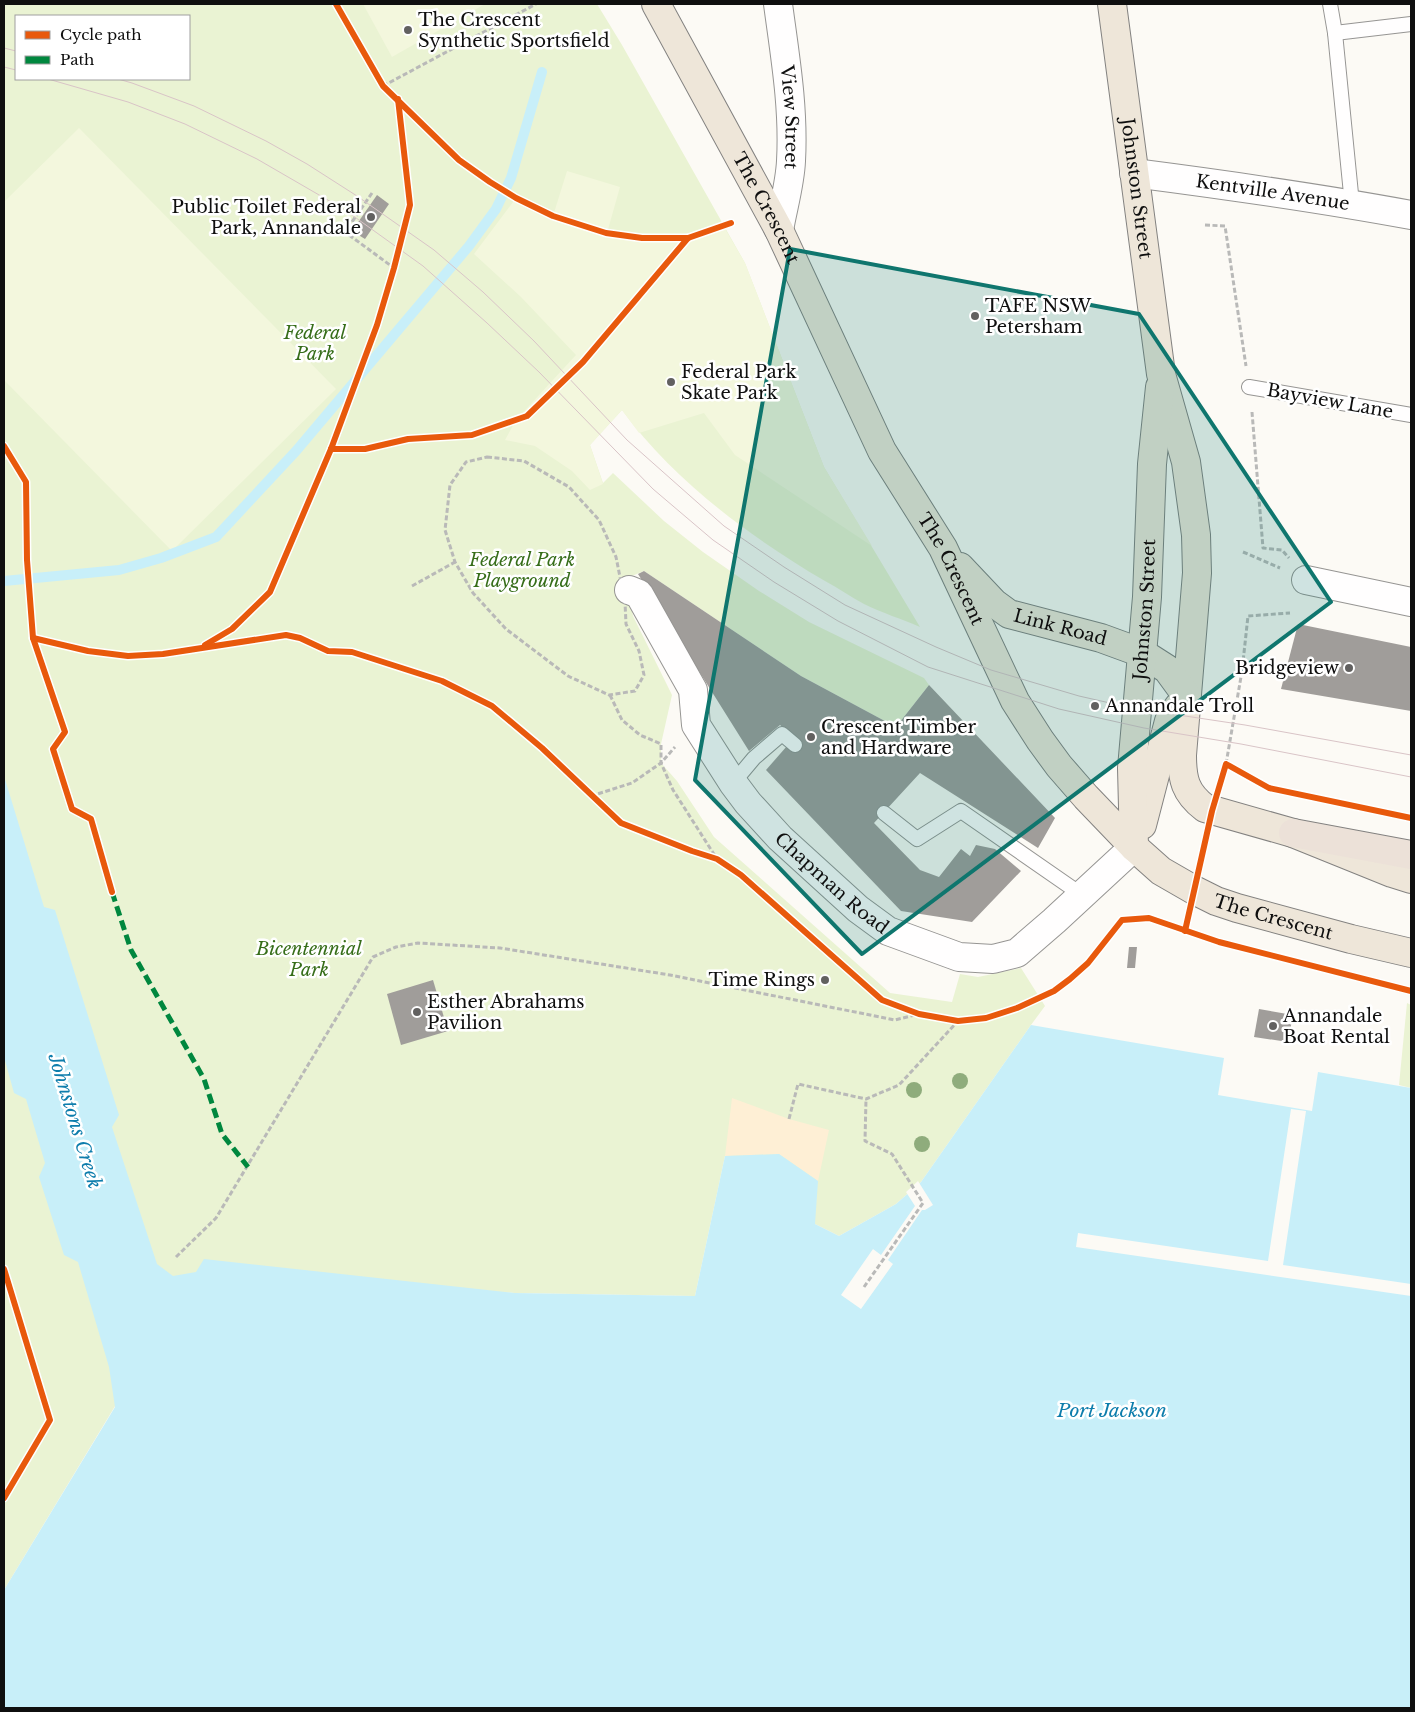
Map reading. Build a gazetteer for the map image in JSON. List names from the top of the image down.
{
  "streets": {
    "main road": ["Johnston Street", "The Crescent", "Link Road"],
    "street": ["View Street", "Kentville Avenue", "Chapman Road"],
    "lane": ["Bayview Lane"]
  },
  "crossings": [
    ["View Street", "The Crescent"],
    ["Johnston Street", "Kentville Avenue"],
    ["Johnston Street", "The Crescent"],
    ["Johnston Street", "Link Road"],
    ["Johnston Street", "Chapman Road"],
    ["The Crescent", "Link Road"],
    ["The Crescent", "Chapman Road"]
  ],
  "water": ["Johnstons Creek", "Port Jackson"],
  "parks": ["Federal Park", "Federal Park Playground", "Bicentennial Park"],
  "places": [
    "The Crescent Synthetic Sportsfield",
    "Public Toilet Federal Park, Annandale",
    "TAFE NSW Petersham",
    "Federal Park Skate Park",
    "Bridgeview",
    "Annandale Troll",
    "Crescent Timber and Hardware",
    "Time Rings",
    "Esther Abrahams Pavilion",
    "Annandale Boat Rental"
  ],
  "legend": ["Cycle path", "Path"]
}
